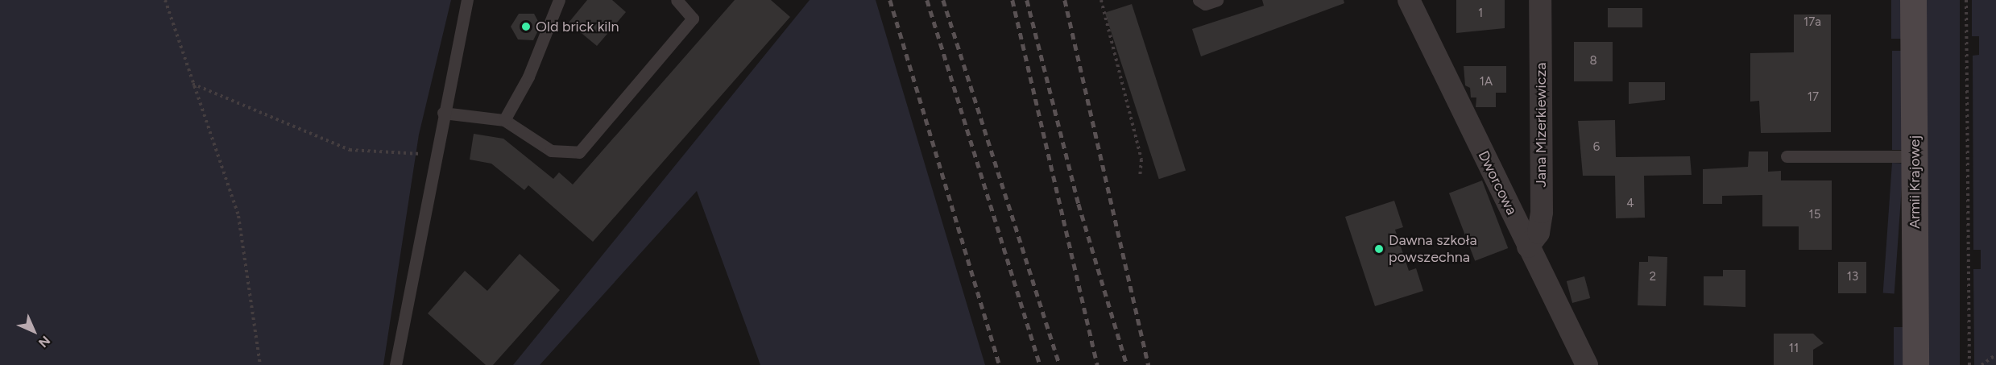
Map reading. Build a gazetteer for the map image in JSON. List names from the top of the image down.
{
  "streets": {
    "main road": ["Armii Krajowej"],
    "street": ["Jana Mizerkiewicza", "Dworcowa"]
  },
  "crossings": [
    ["Jana Mizerkiewicza", "Dworcowa"]
  ],
  "places": ["Old brick kiln", "Dawna szkoła powszechna"],
  "house_numbers": [
    "1",
    "17a",
    "8",
    "1A",
    "17",
    "6",
    "4",
    "15",
    "2",
    "13",
    "11"
  ],
  "north": "bottom right"
}
